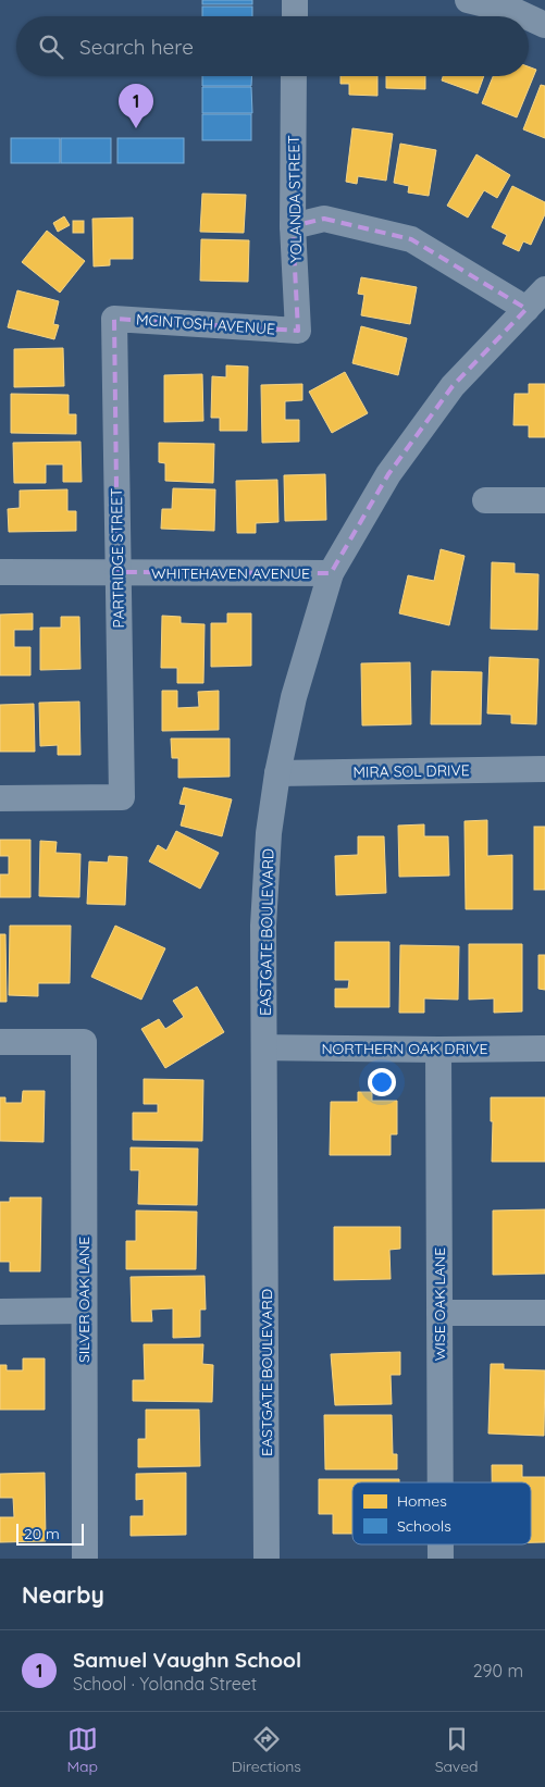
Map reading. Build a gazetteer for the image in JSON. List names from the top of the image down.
{
  "streets": {
    "street": [
      "YOLANDA STREET",
      "MCINTOSH AVENUE",
      "PARTRIDGE STREET",
      "WHITEHAVEN AVENUE",
      "MIRA SOL DRIVE",
      "EASTGATE BOULEVARD",
      "NORTHERN OAK DRIVE",
      "SILVER OAK LANE",
      "WISE OAK LANE"
    ]
  },
  "crossings": [
    ["YOLANDA STREET", "MCINTOSH AVENUE"],
    ["MCINTOSH AVENUE", "PARTRIDGE STREET"],
    ["PARTRIDGE STREET", "WHITEHAVEN AVENUE"],
    ["WHITEHAVEN AVENUE", "EASTGATE BOULEVARD"],
    ["MIRA SOL DRIVE", "EASTGATE BOULEVARD"],
    ["EASTGATE BOULEVARD", "NORTHERN OAK DRIVE"],
    ["NORTHERN OAK DRIVE", "WISE OAK LANE"]
  ],
  "legend": ["Homes", "Schools"],
  "scale_bar": "20 m",
  "page": {
    "search": "Search here",
    "pins": "1",
    "scale": "20 m",
    "heading": "Nearby",
    "list": [
      {
        "mark": "1",
        "name": "Samuel Vaughn School",
        "note": "School · Yolanda Street",
        "value": "290 m"
      }
    ],
    "nav": ["Map", "Directions", "Saved"]
  }
}
